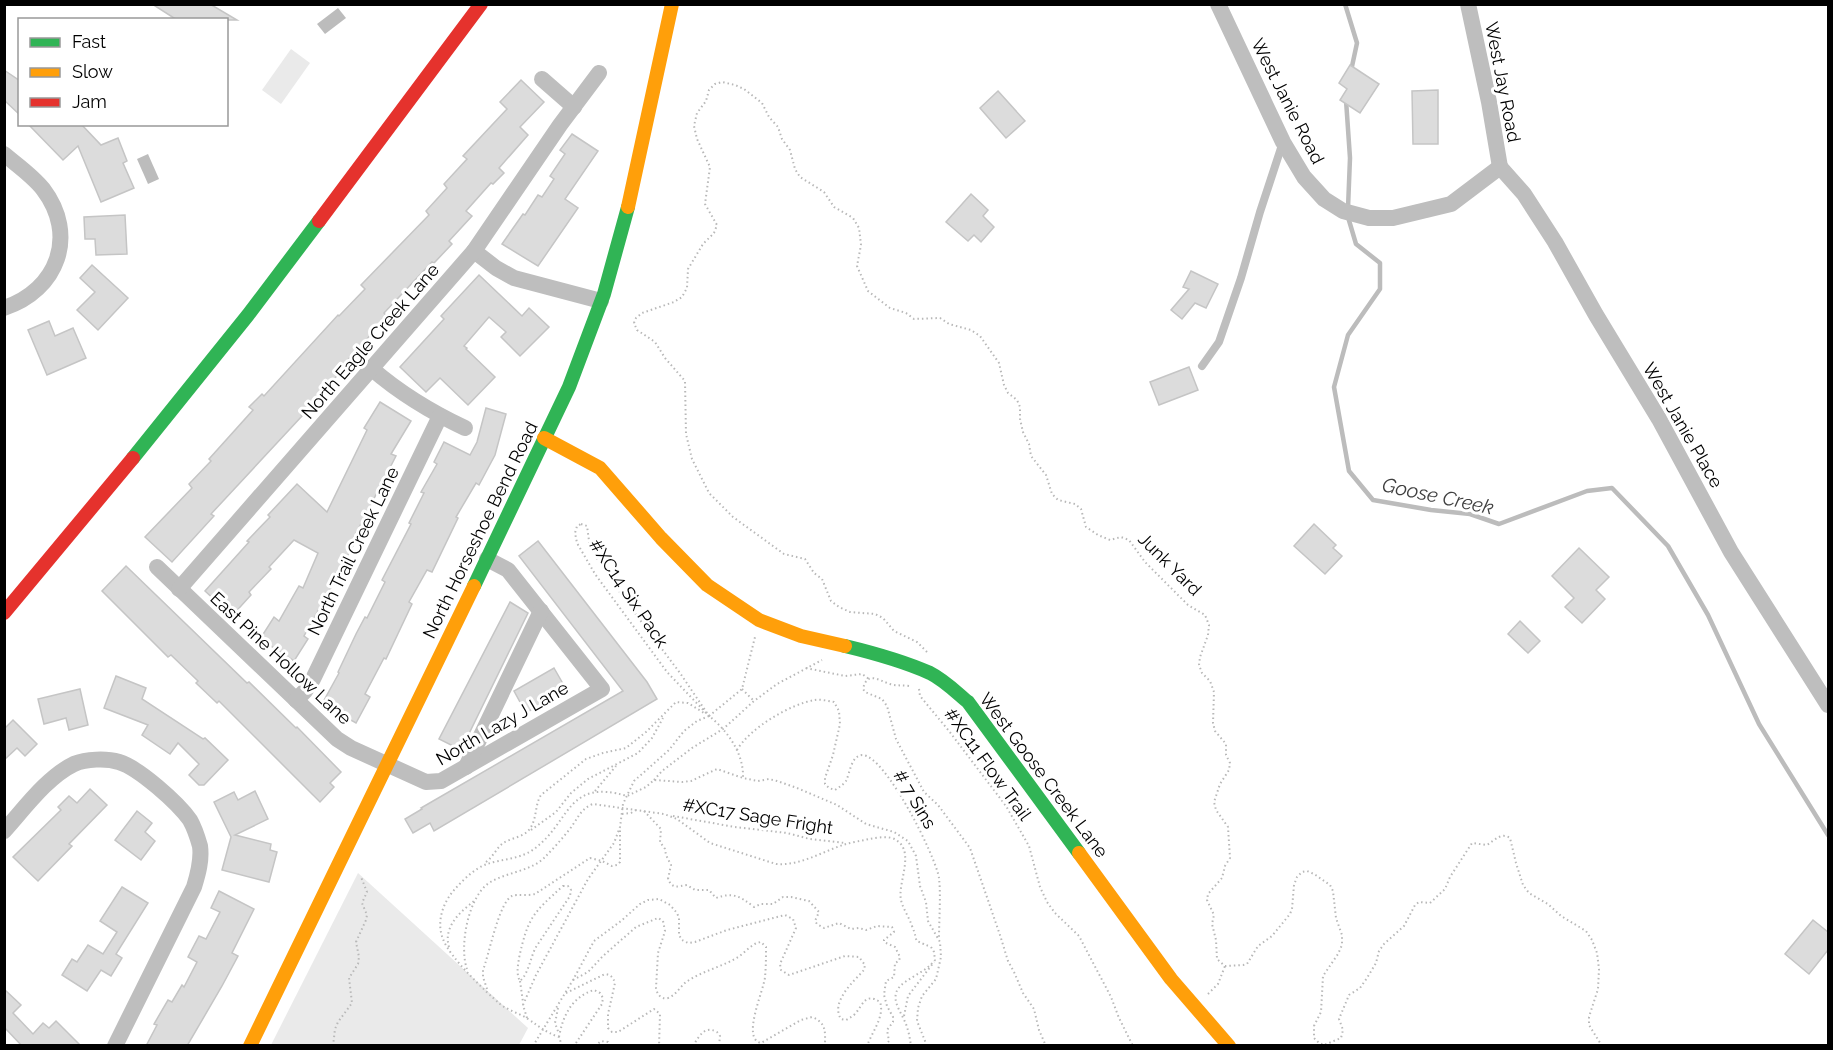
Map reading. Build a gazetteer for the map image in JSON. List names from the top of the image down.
{
  "streets": {
    "main road": ["North Horseshoe Bend Road", "West Goose Creek Lane"],
    "street": [
      "West Jay Road",
      "West Janie Road",
      "North Eagle Creek Lane",
      "West Janie Place",
      "North Trail Creek Lane",
      "East Pine Hollow Lane",
      "North Lazy J Lane"
    ],
    "path": [
      "Junk Yard",
      "#XC14 Six Pack",
      "#XC11 Flow Trail",
      "# 7 Sins",
      "#XC17 Sage Fright"
    ]
  },
  "crossings": [
    ["West Jay Road", "West Janie Road"],
    ["West Jay Road", "West Janie Place"],
    ["West Janie Road", "West Janie Place"],
    ["North Eagle Creek Lane", "East Pine Hollow Lane"],
    ["North Horseshoe Bend Road", "East Pine Hollow Lane"],
    ["North Horseshoe Bend Road", "North Lazy J Lane"],
    ["North Horseshoe Bend Road", "West Goose Creek Lane"],
    ["North Trail Creek Lane", "East Pine Hollow Lane"],
    ["Junk Yard", "West Goose Creek Lane"],
    ["East Pine Hollow Lane", "North Lazy J Lane"]
  ],
  "water": ["Goose Creek"],
  "legend": ["Fast", "Slow", "Jam"]
}
